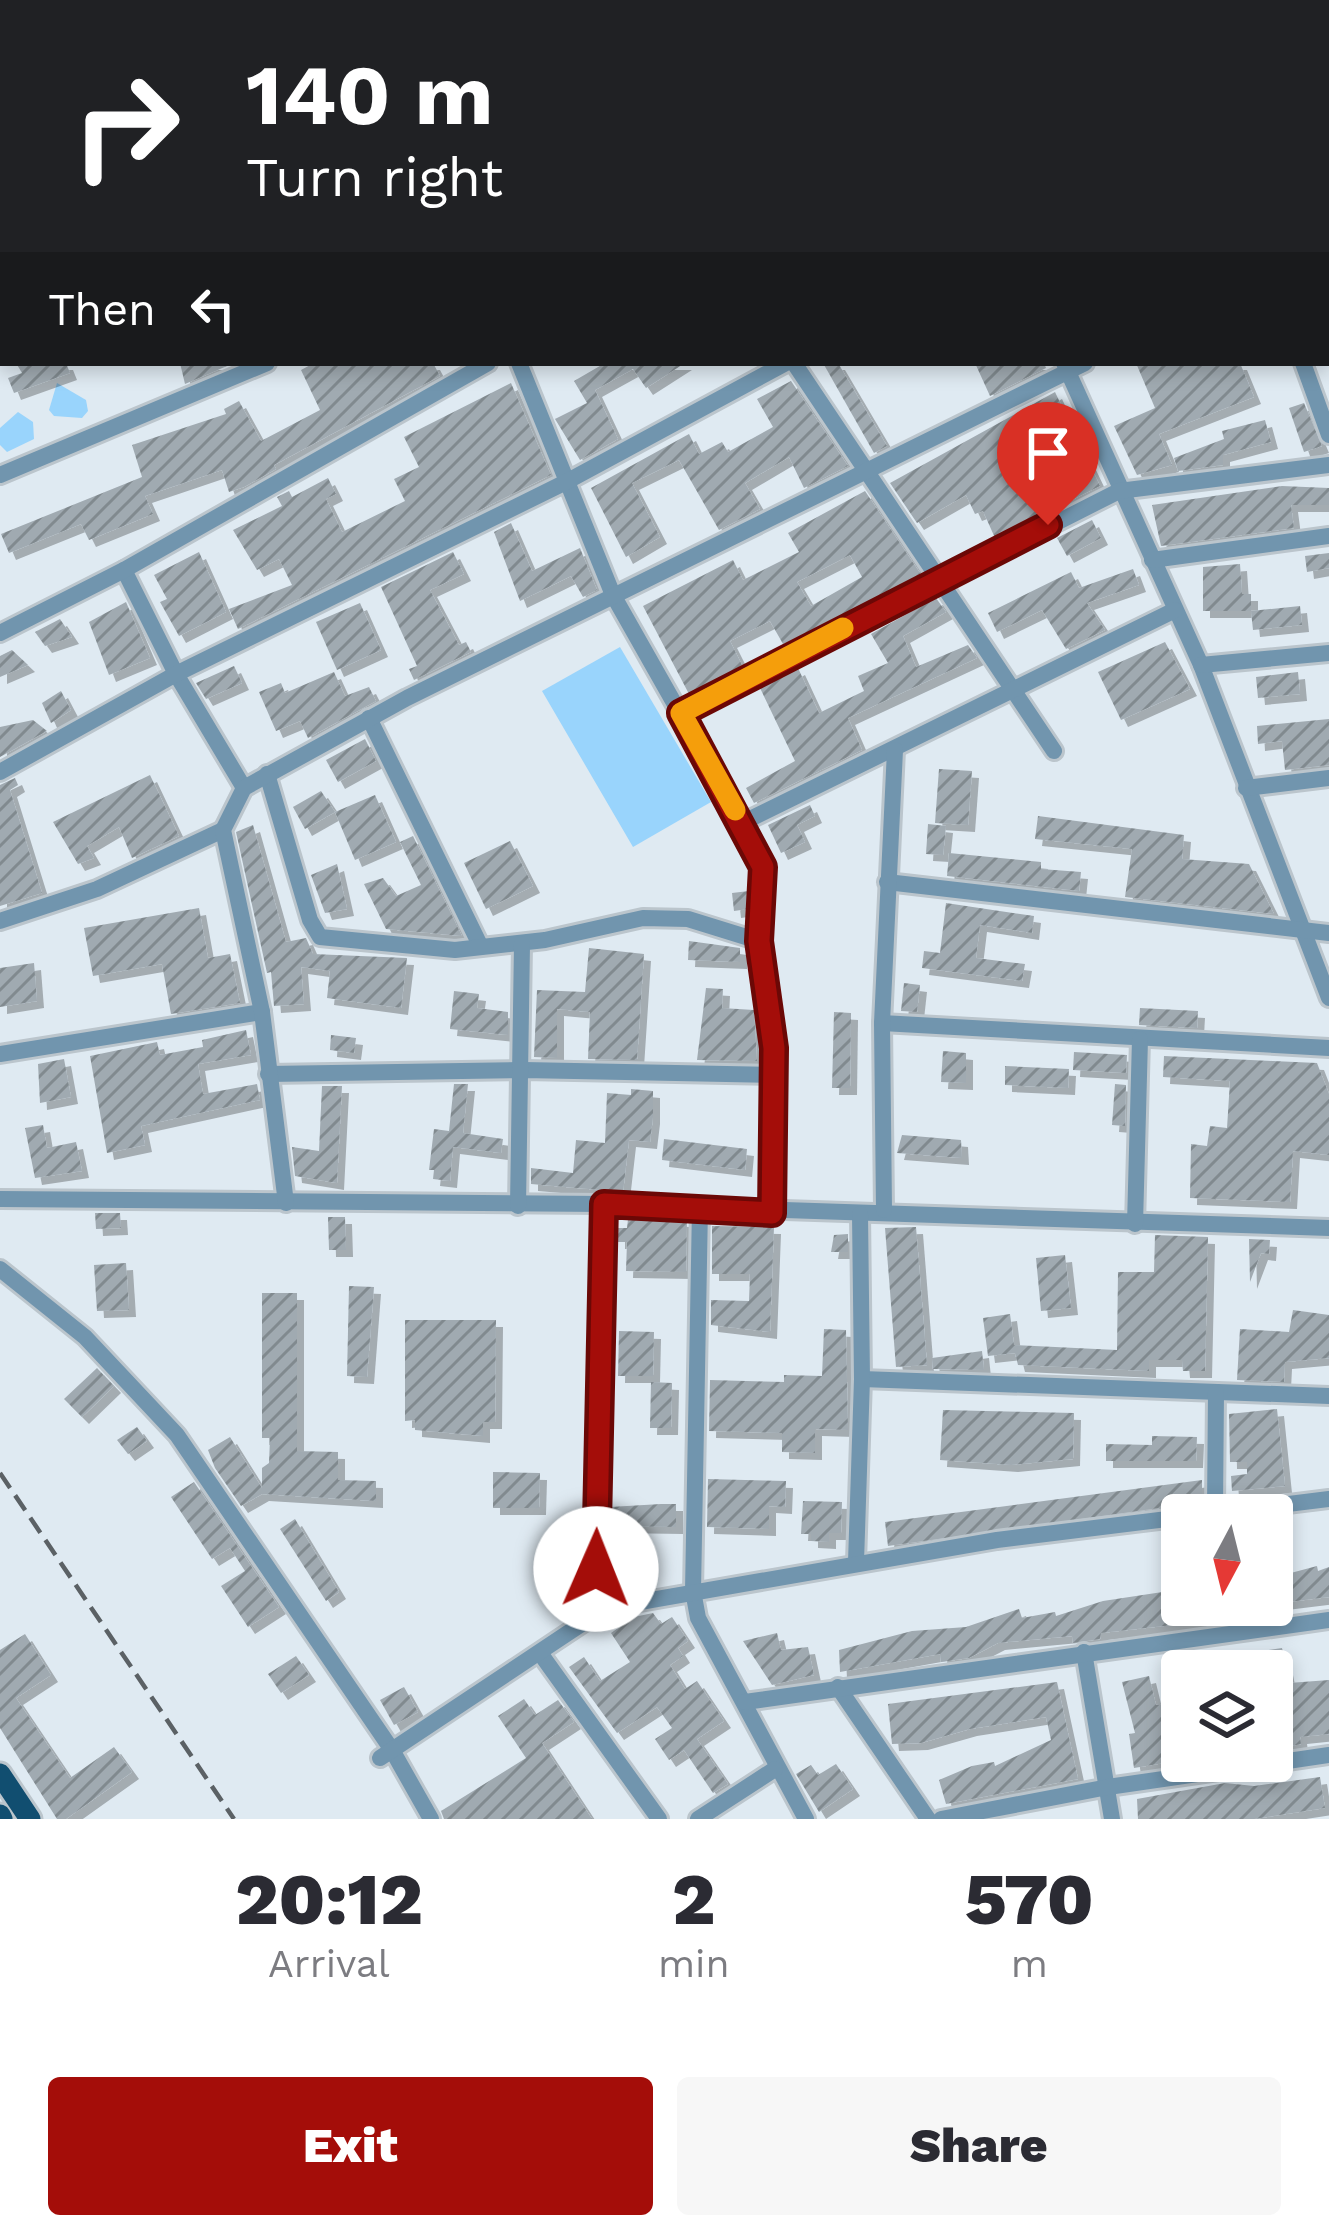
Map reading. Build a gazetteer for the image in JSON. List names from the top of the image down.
{
  "north": "bottom",
  "page": {
    "turn": ["140 m", "Turn right"],
    "then": "Then",
    "eta": [
      "20:12",
      "Arrival",
      "2",
      "min",
      "570",
      "m"
    ],
    "buttons": ["Exit", "Share"]
  }
}
